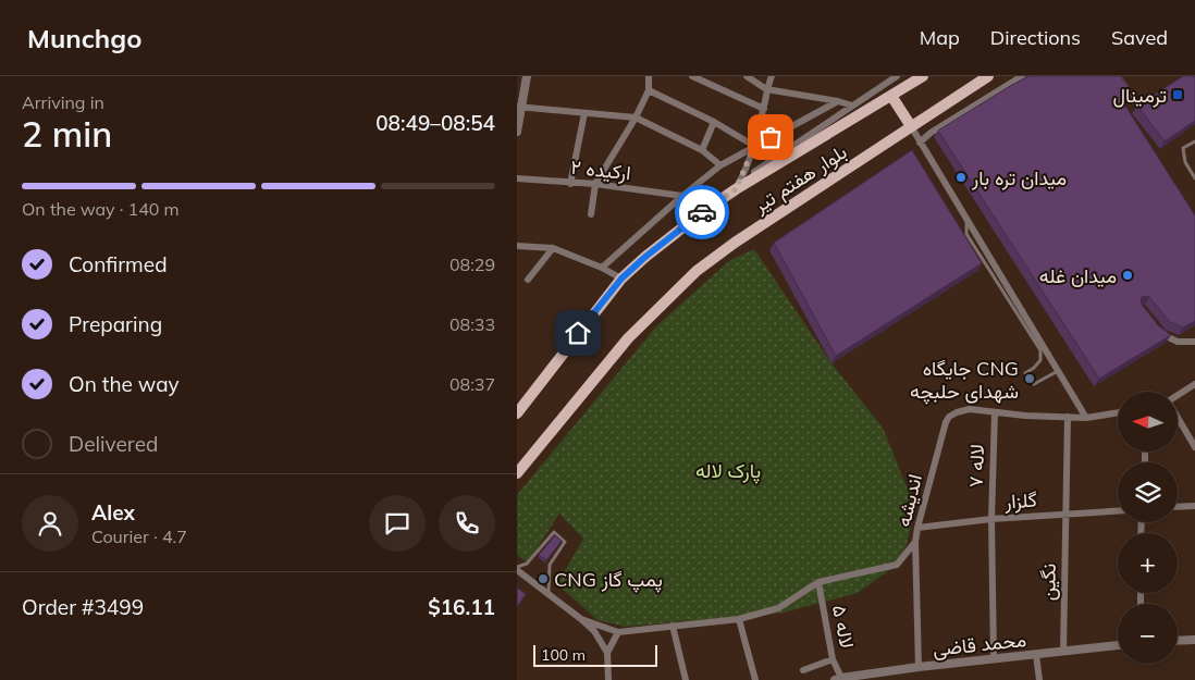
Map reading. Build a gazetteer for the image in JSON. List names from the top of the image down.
{
  "streets": {
    "main road": ["بلوار هفتم تیر"],
    "street": [
      "ارکیده ۲",
      "لاله ۷",
      "اندیشه",
      "گلزار",
      "نگین",
      "لاله ۵",
      "محمد قاضی"
    ]
  },
  "crossings": [
    ["لاله ۷", "اندیشه"],
    ["لاله ۷", "گلزار"],
    ["لاله ۷", "محمد قاضی"],
    ["اندیشه", "گلزار"],
    ["اندیشه", "نگین"],
    ["اندیشه", "لاله ۵"],
    ["گلزار", "نگین"],
    ["نگین", "محمد قاضی"],
    ["لاله ۵", "محمد قاضی"]
  ],
  "parks": ["پارک لاله"],
  "places": {
    "transit": ["ترمینال"],
    "other": [
      "میدان تره بار",
      "میدان غله",
      "جایگاه CNG شهدای حلبچه",
      "CNG پمپ گاز"
    ]
  },
  "scale_bar": "100 m",
  "north": "left",
  "page": {
    "header": "Munchgo",
    "nav": ["Map", "Directions", "Saved"],
    "heading": ["2 min", "Arriving in", "08:49–08:54"],
    "panel": [
      "Alex",
      "Courier · 4.7",
      "Order #3499",
      "$16.11"
    ],
    "bar": "On the way · 140 m",
    "list": [
      ["Confirmed", "08:29"],
      ["Preparing", "08:33"],
      ["On the way", "08:37"],
      "Delivered"
    ],
    "map_buttons": ["+", "−"],
    "scale": "100 m"
  }
}
